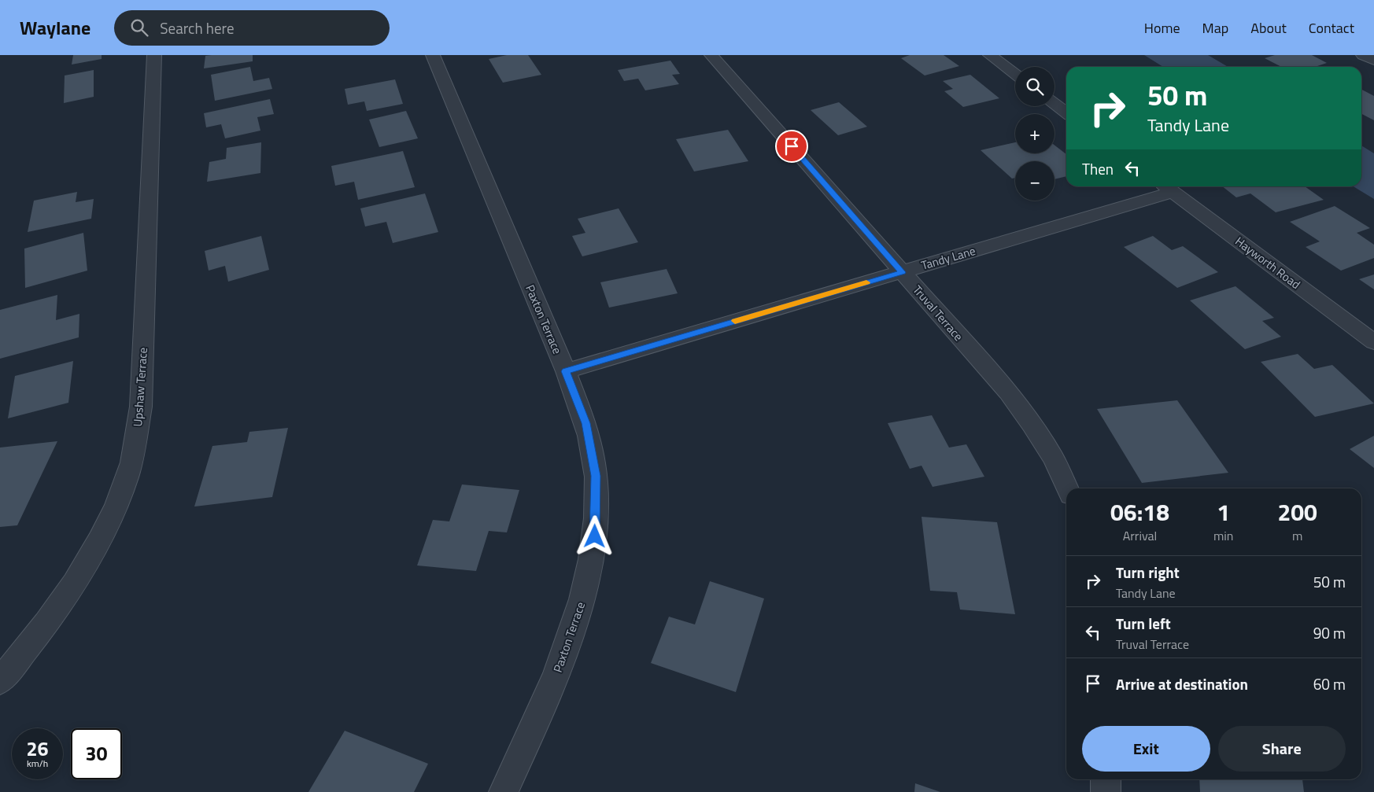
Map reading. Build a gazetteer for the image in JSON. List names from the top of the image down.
{
  "streets": {
    "street": [
      "Tandy Lane",
      "Hayworth Road",
      "Truval Terrace",
      "Paxton Terrace",
      "Upshaw Terrace"
    ]
  },
  "crossings": [
    ["Tandy Lane", "Hayworth Road"],
    ["Tandy Lane", "Truval Terrace"],
    ["Tandy Lane", "Paxton Terrace"]
  ],
  "page": {
    "header": "Waylane",
    "search": "Search here",
    "nav": [
      "Home",
      "Map",
      "About",
      "Contact"
    ],
    "map_buttons": ["+", "−"],
    "turn": ["50 m", "Tandy Lane"],
    "then": "Then",
    "eta": [
      "06:18",
      "Arrival",
      "1",
      "min",
      "200",
      "m"
    ],
    "list": [
      {
        "name": "Turn right",
        "note": "Tandy Lane",
        "value": "50 m"
      },
      {
        "name": "Turn left",
        "note": "Truval Terrace",
        "value": "90 m"
      },
      {
        "name": "Arrive at destination",
        "value": "60 m"
      }
    ],
    "buttons": ["Exit", "Share"],
    "speed": "26 km/h",
    "limit": "30"
  }
}
